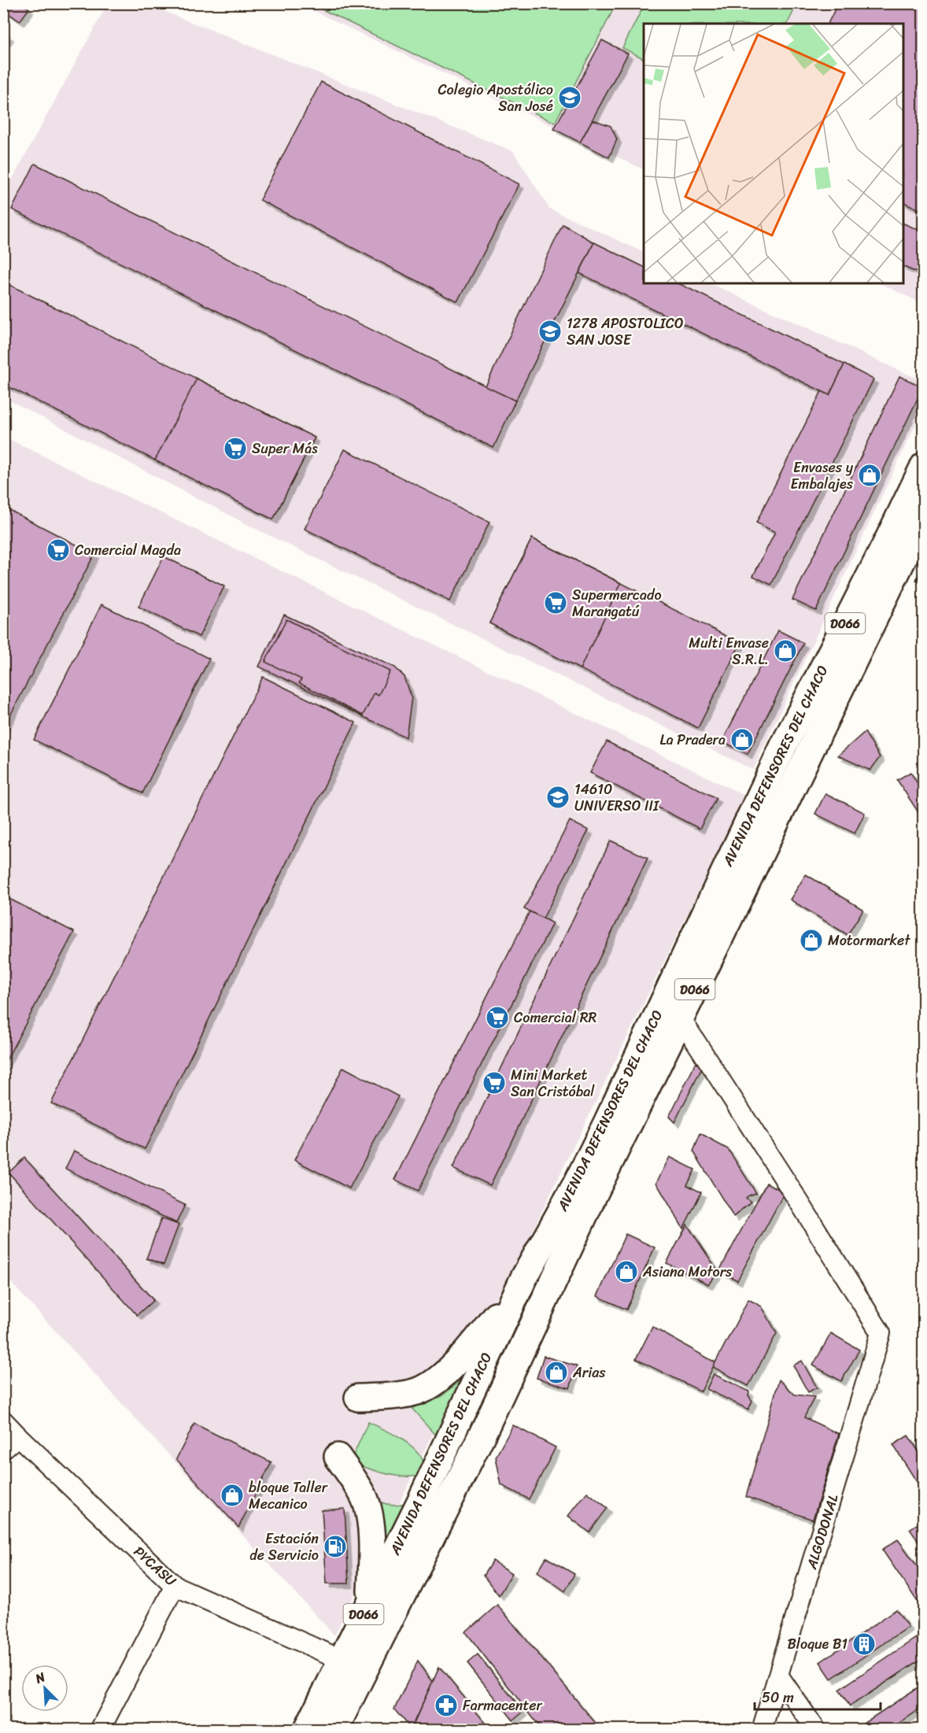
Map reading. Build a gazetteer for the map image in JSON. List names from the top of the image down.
{
  "streets": {
    "highway": ["D066", "AVENIDA DEFENSORES DEL CHACO"],
    "street": ["ALGODONAL", "PYCASU"]
  },
  "crossings": [
    ["AVENIDA DEFENSORES DEL CHACO", "ALGODONAL"],
    ["AVENIDA DEFENSORES DEL CHACO", "PYCASU"]
  ],
  "places": {
    "school or university": ["Colegio Apostólico San José", "1278 APOSTOLICO SAN JOSE", "14610 UNIVERSO III"],
    "supermarket": [
      "Super Más",
      "Comercial Magda",
      "Supermercado Marangatú",
      "Comercial RR",
      "Mini Market San Cristóbal"
    ],
    "shop": [
      "Envases y Embalajes",
      "Multi Envase S.R.L.",
      "La Pradera",
      "Motormarket",
      "Asiana Motors",
      "Arias",
      "bloque Taller Mecanico"
    ],
    "fuel station": ["Estación de Servicio"],
    "building": ["Bloque B1"],
    "pharmacy": ["Farmacenter"]
  },
  "scale_bar": "50 m",
  "north": "top left"
}
